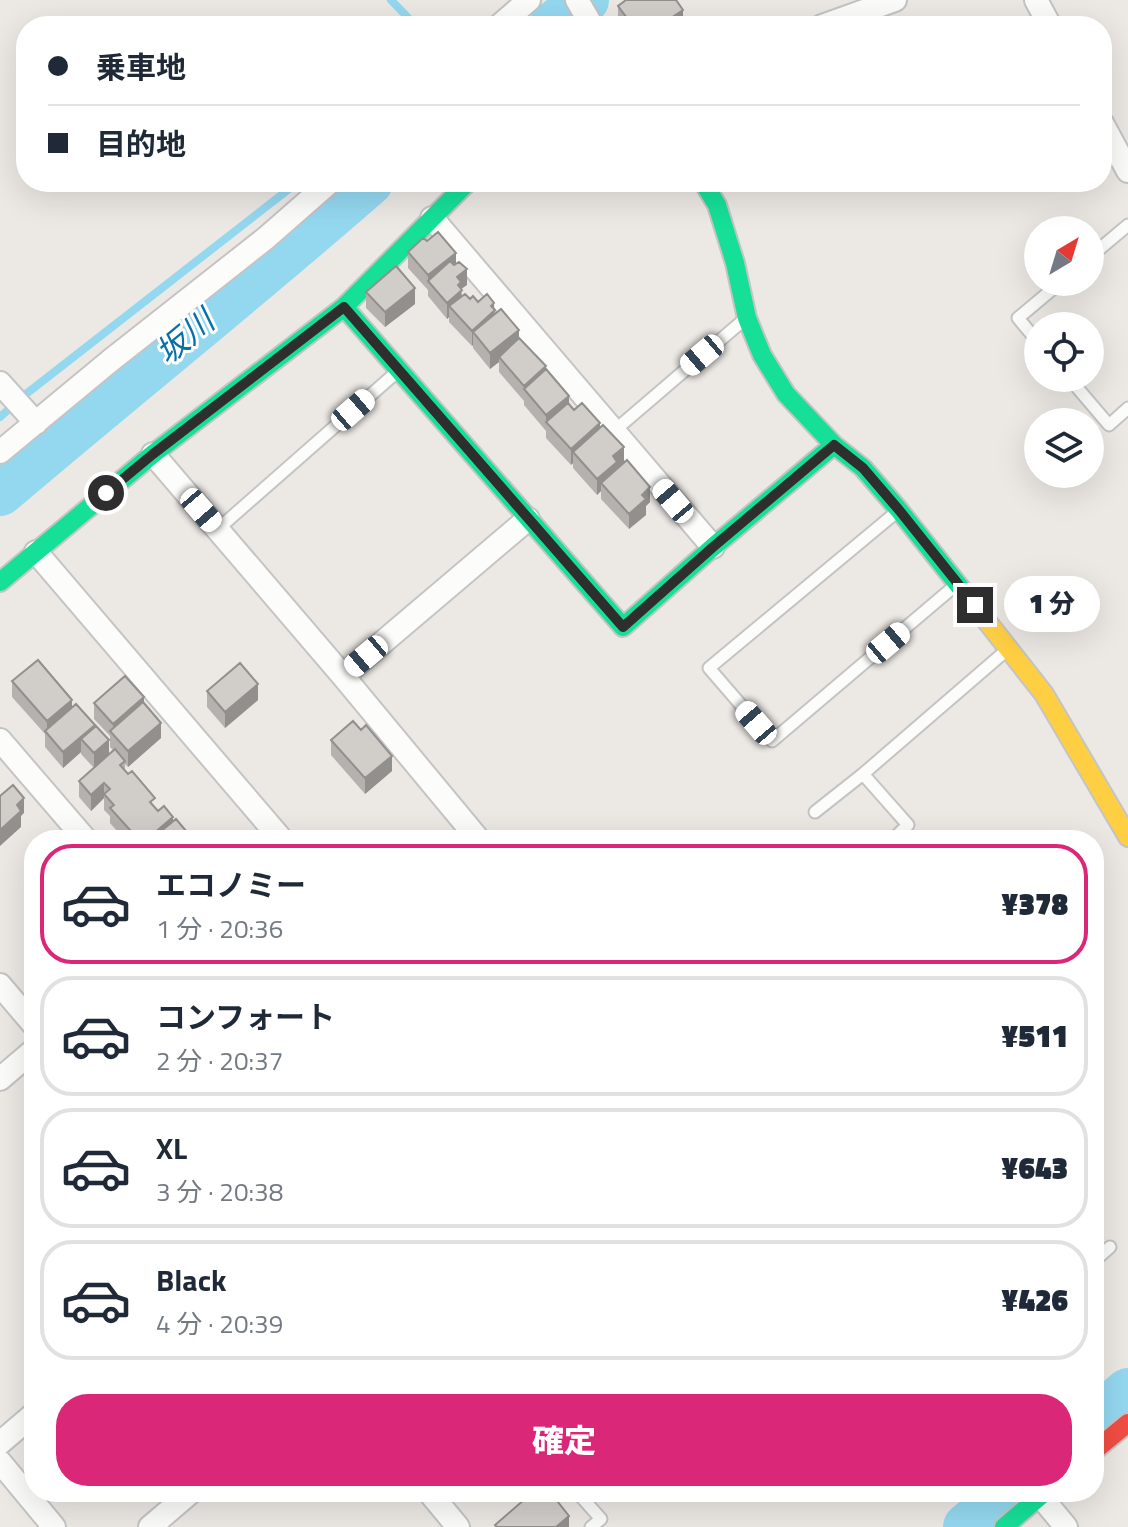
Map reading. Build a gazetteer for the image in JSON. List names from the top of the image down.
{
  "water": ["坂川"],
  "north": "top right",
  "page": {
    "banner": ["乗車地", "目的地"],
    "bubble": "1 分",
    "list": [
      {
        "name": "エコノミー",
        "note": "1 分 · 20:36",
        "value": "¥378"
      },
      {
        "name": "コンフォート",
        "note": "2 分 · 20:37",
        "value": "¥511"
      },
      {
        "name": "XL",
        "note": "3 分 · 20:38",
        "value": "¥643"
      },
      {
        "name": "Black",
        "note": "4 分 · 20:39",
        "value": "¥426"
      }
    ],
    "buttons": "確定"
  }
}
